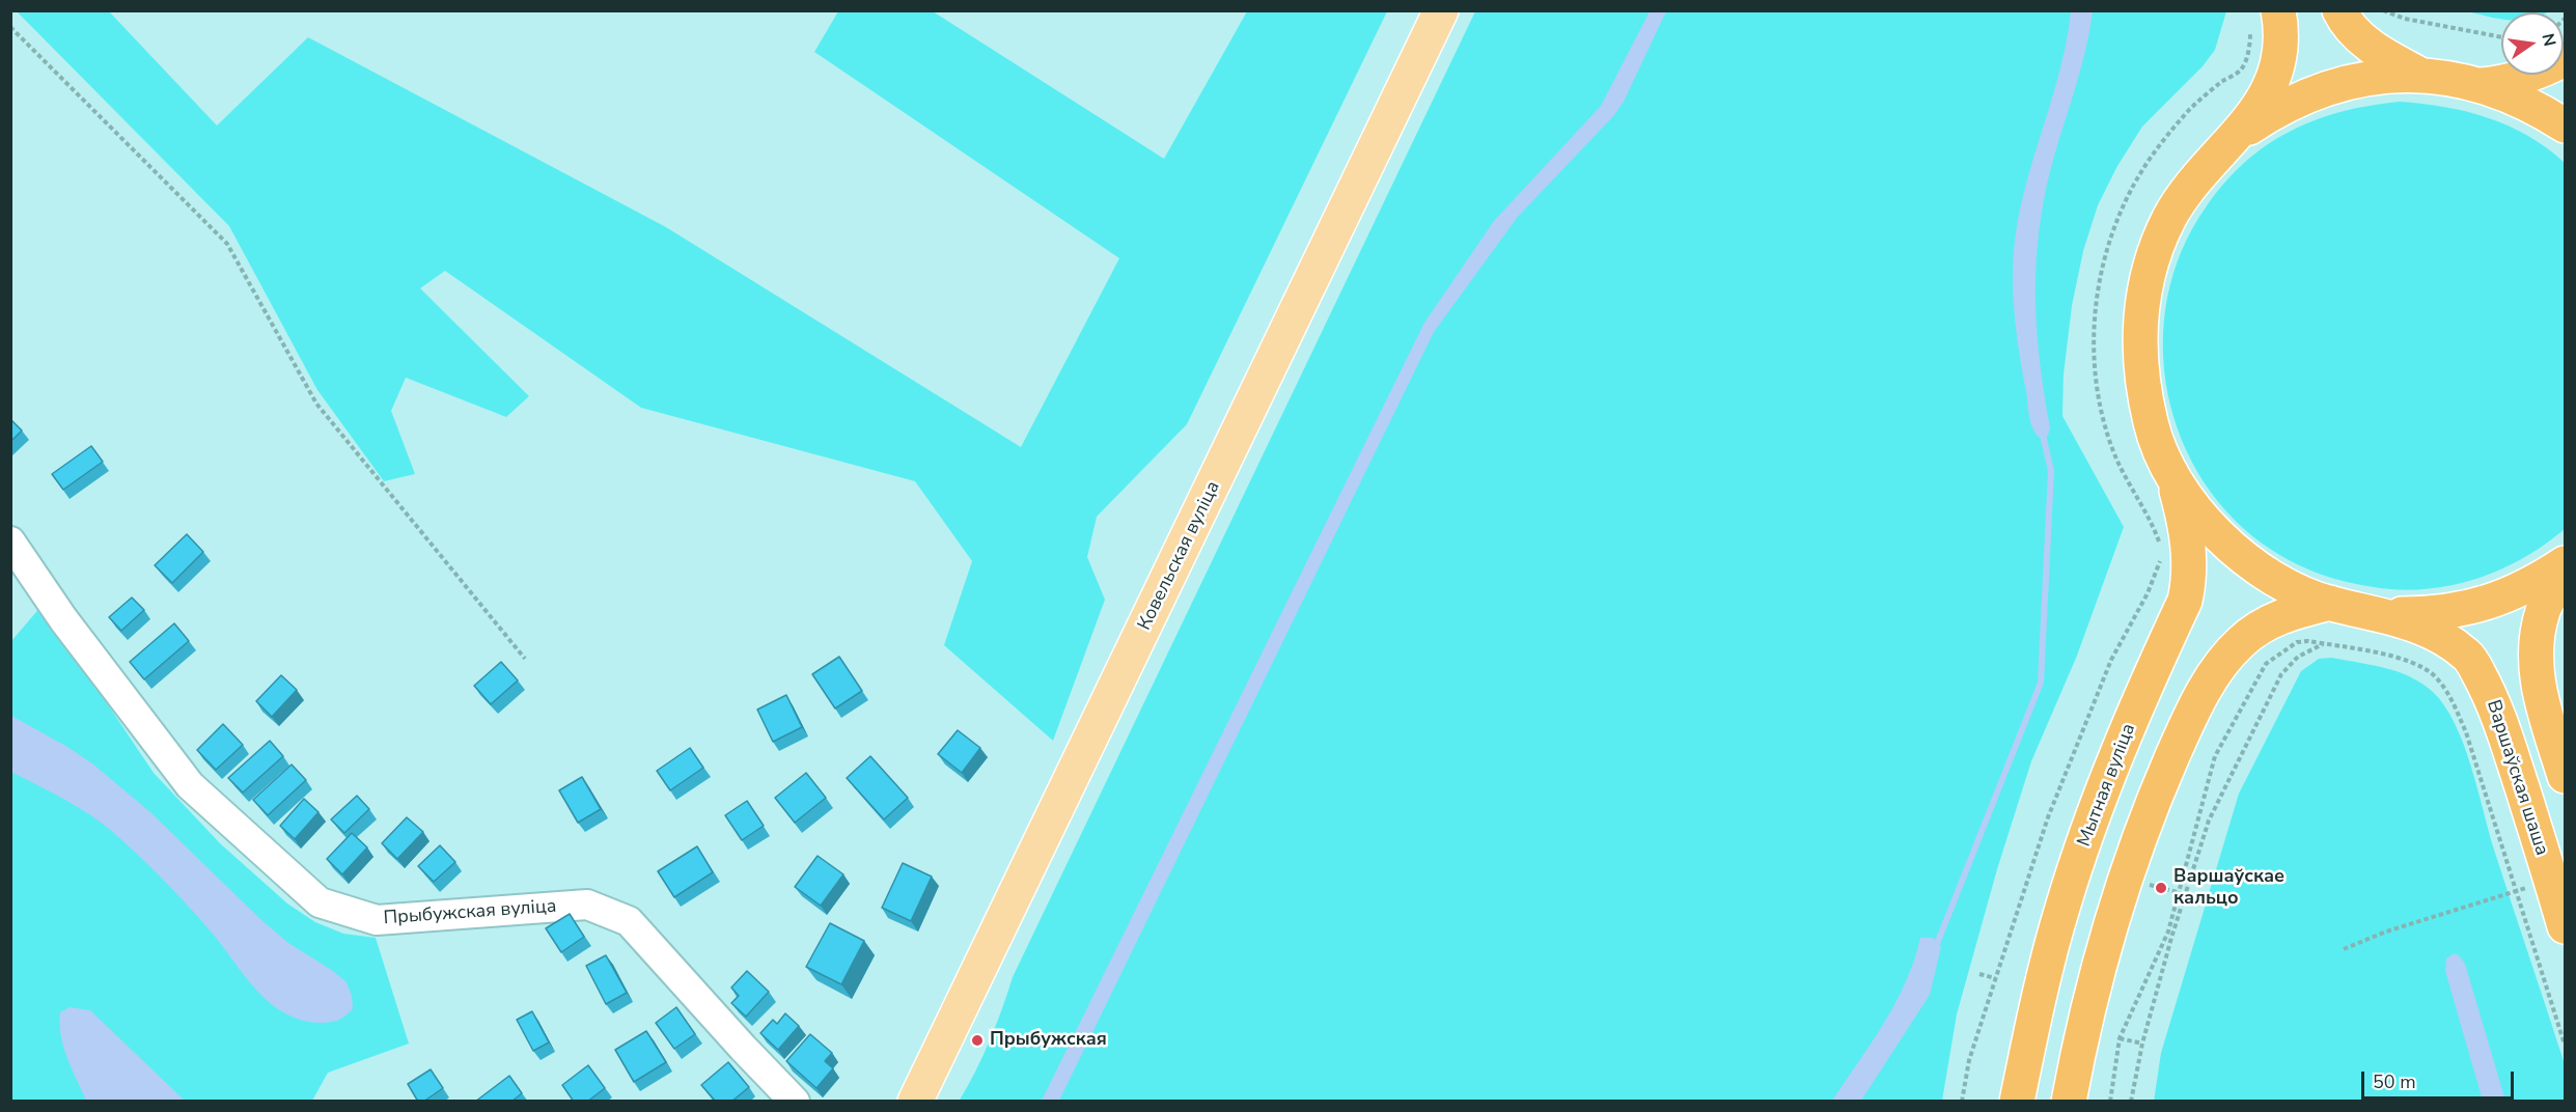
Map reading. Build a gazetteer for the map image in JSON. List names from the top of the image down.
{
  "streets": {
    "highway": ["Варшаўская шаша", "Мытная вуліца"],
    "main road": ["Ковельская вуліца"],
    "street": ["Прыбужская вуліца"]
  },
  "crossings": [
    ["Варшаўская шаша", "Мытная вуліца"]
  ],
  "places": ["Варшаўскае кальцо", "Прыбужская"],
  "scale_bar": "50 m",
  "north": "right"
}
